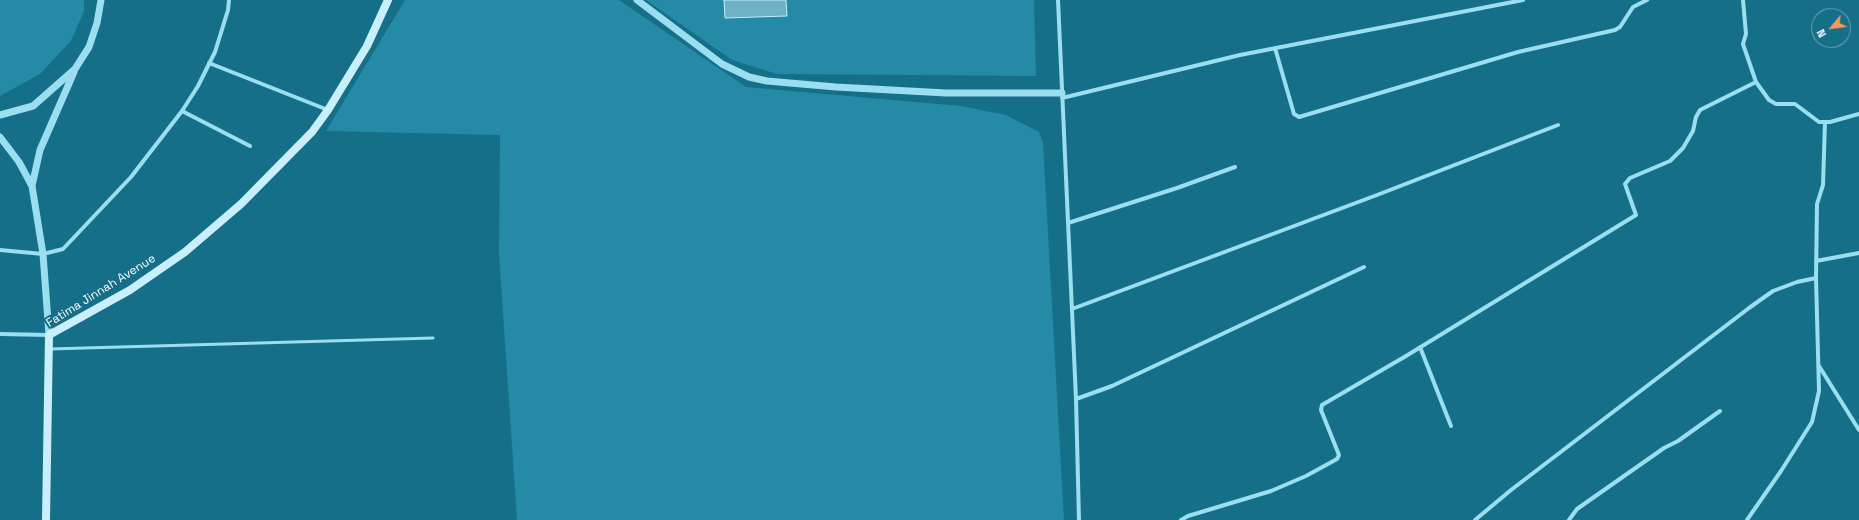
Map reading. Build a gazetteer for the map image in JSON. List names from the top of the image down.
{
  "streets": {
    "main road": ["Fatima Jinnah Avenue"]
  },
  "north": "bottom left"
}
